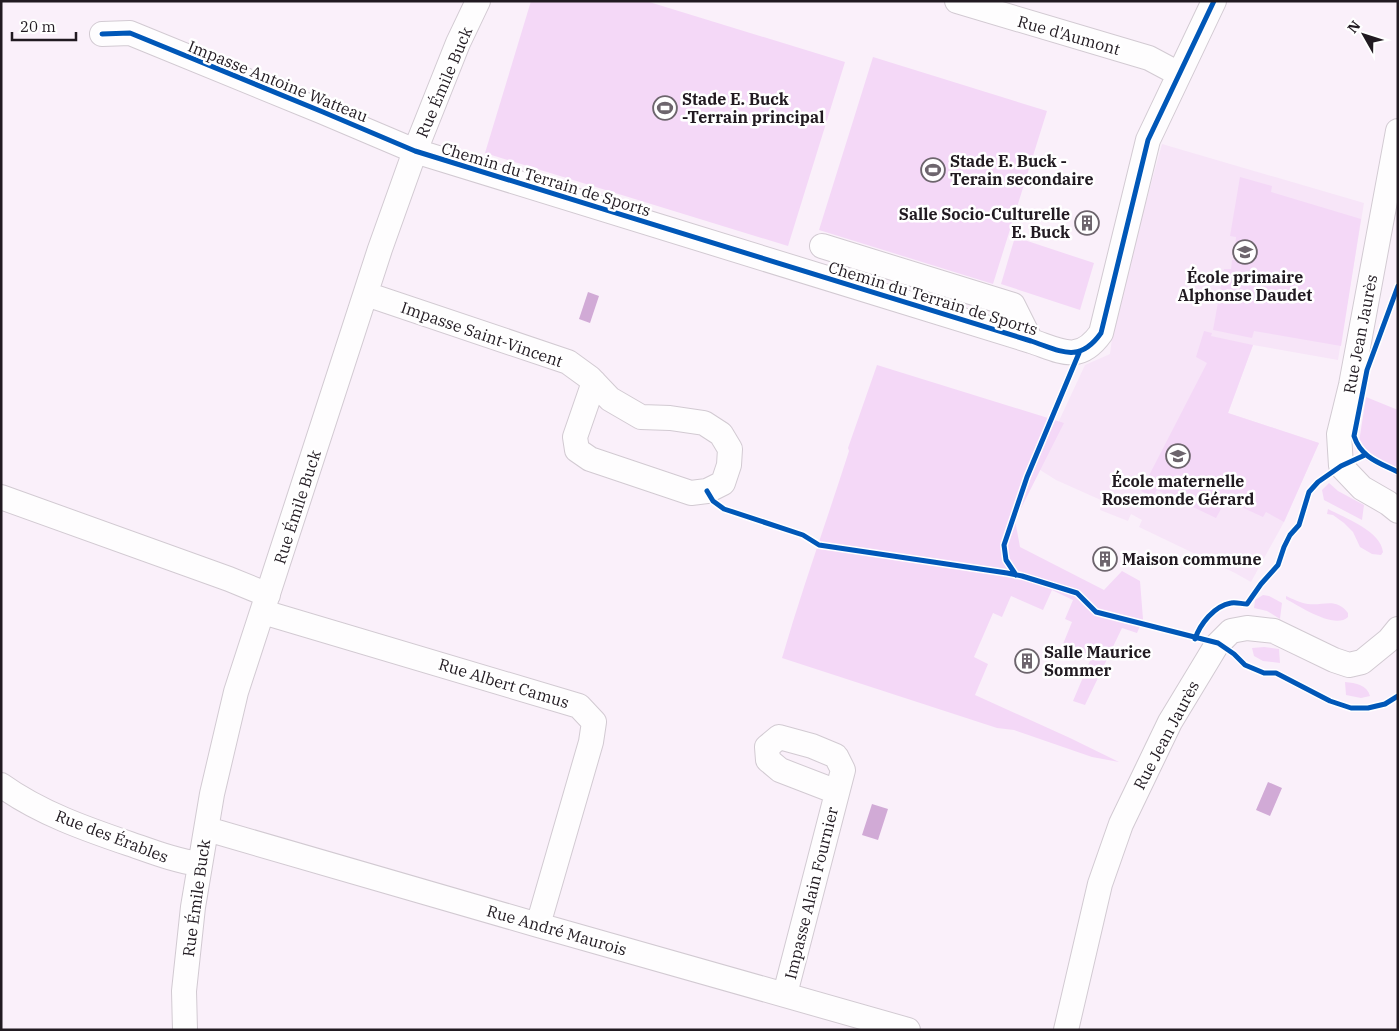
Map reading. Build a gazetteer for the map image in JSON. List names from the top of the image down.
{
  "streets": {
    "street": [
      "Rue d'Aumont",
      "Impasse Antoine Watteau",
      "Rue Émile Buck",
      "Chemin du Terrain de Sports",
      "Impasse Saint-Vincent",
      "Rue Jean Jaurès",
      "Rue Albert Camus",
      "Rue des Érables",
      "Impasse Alain Fournier",
      "Rue André Maurois"
    ]
  },
  "crossings": [
    ["Rue d'Aumont", "Chemin du Terrain de Sports"],
    ["Impasse Antoine Watteau", "Rue Émile Buck"],
    ["Impasse Antoine Watteau", "Chemin du Terrain de Sports"],
    ["Rue Émile Buck", "Chemin du Terrain de Sports"],
    ["Rue Émile Buck", "Impasse Saint-Vincent"],
    ["Rue Émile Buck", "Rue Albert Camus"],
    ["Rue Émile Buck", "Rue des Érables"],
    ["Rue Émile Buck", "Rue André Maurois"],
    ["Rue Albert Camus", "Rue André Maurois"],
    ["Impasse Alain Fournier", "Rue André Maurois"]
  ],
  "places": {
    "sports": ["Stade E. Buck -Terrain principal", "Stade E. Buck - Terain secondaire"],
    "building": ["Salle Socio-Culturelle E. Buck", "Maison commune", "Salle Maurice Sommer"],
    "school or university": ["École primaire Alphonse Daudet", "École maternelle Rosemonde Gérard"]
  },
  "scale_bar": "20 m",
  "north": "top left"
}
